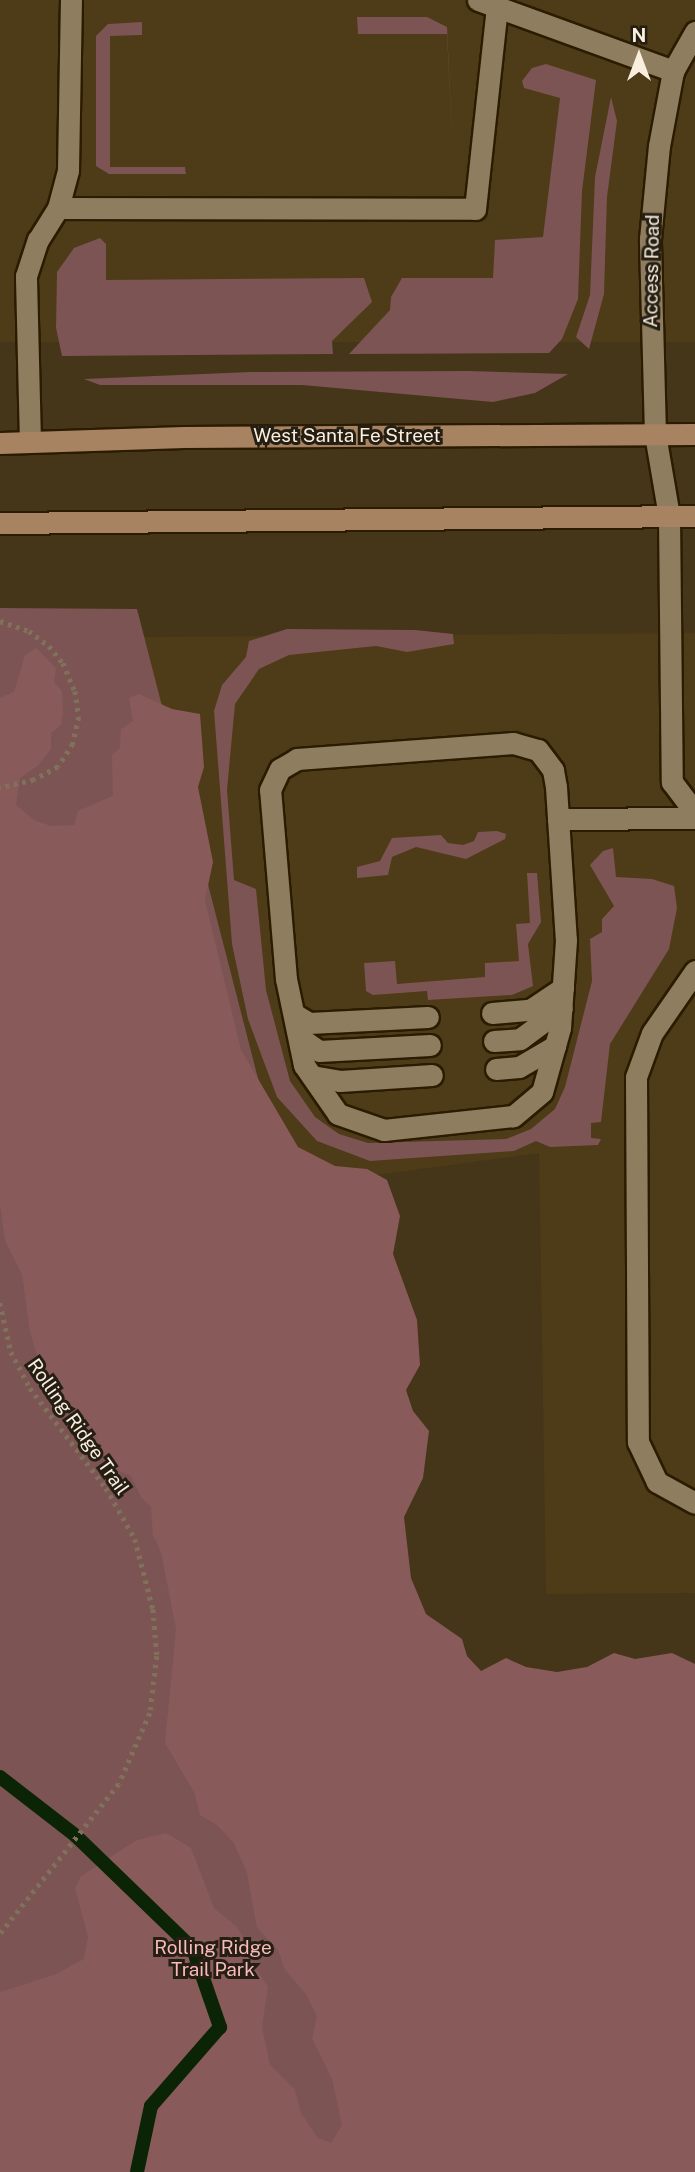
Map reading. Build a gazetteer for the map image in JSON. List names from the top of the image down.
{
  "streets": {
    "street": ["Access Road", "West Santa Fe Street"],
    "path": ["Rolling Ridge Trail"]
  },
  "crossings": [
    ["Access Road", "West Santa Fe Street"]
  ],
  "parks": ["Rolling Ridge Trail Park"],
  "north": "top"
}
